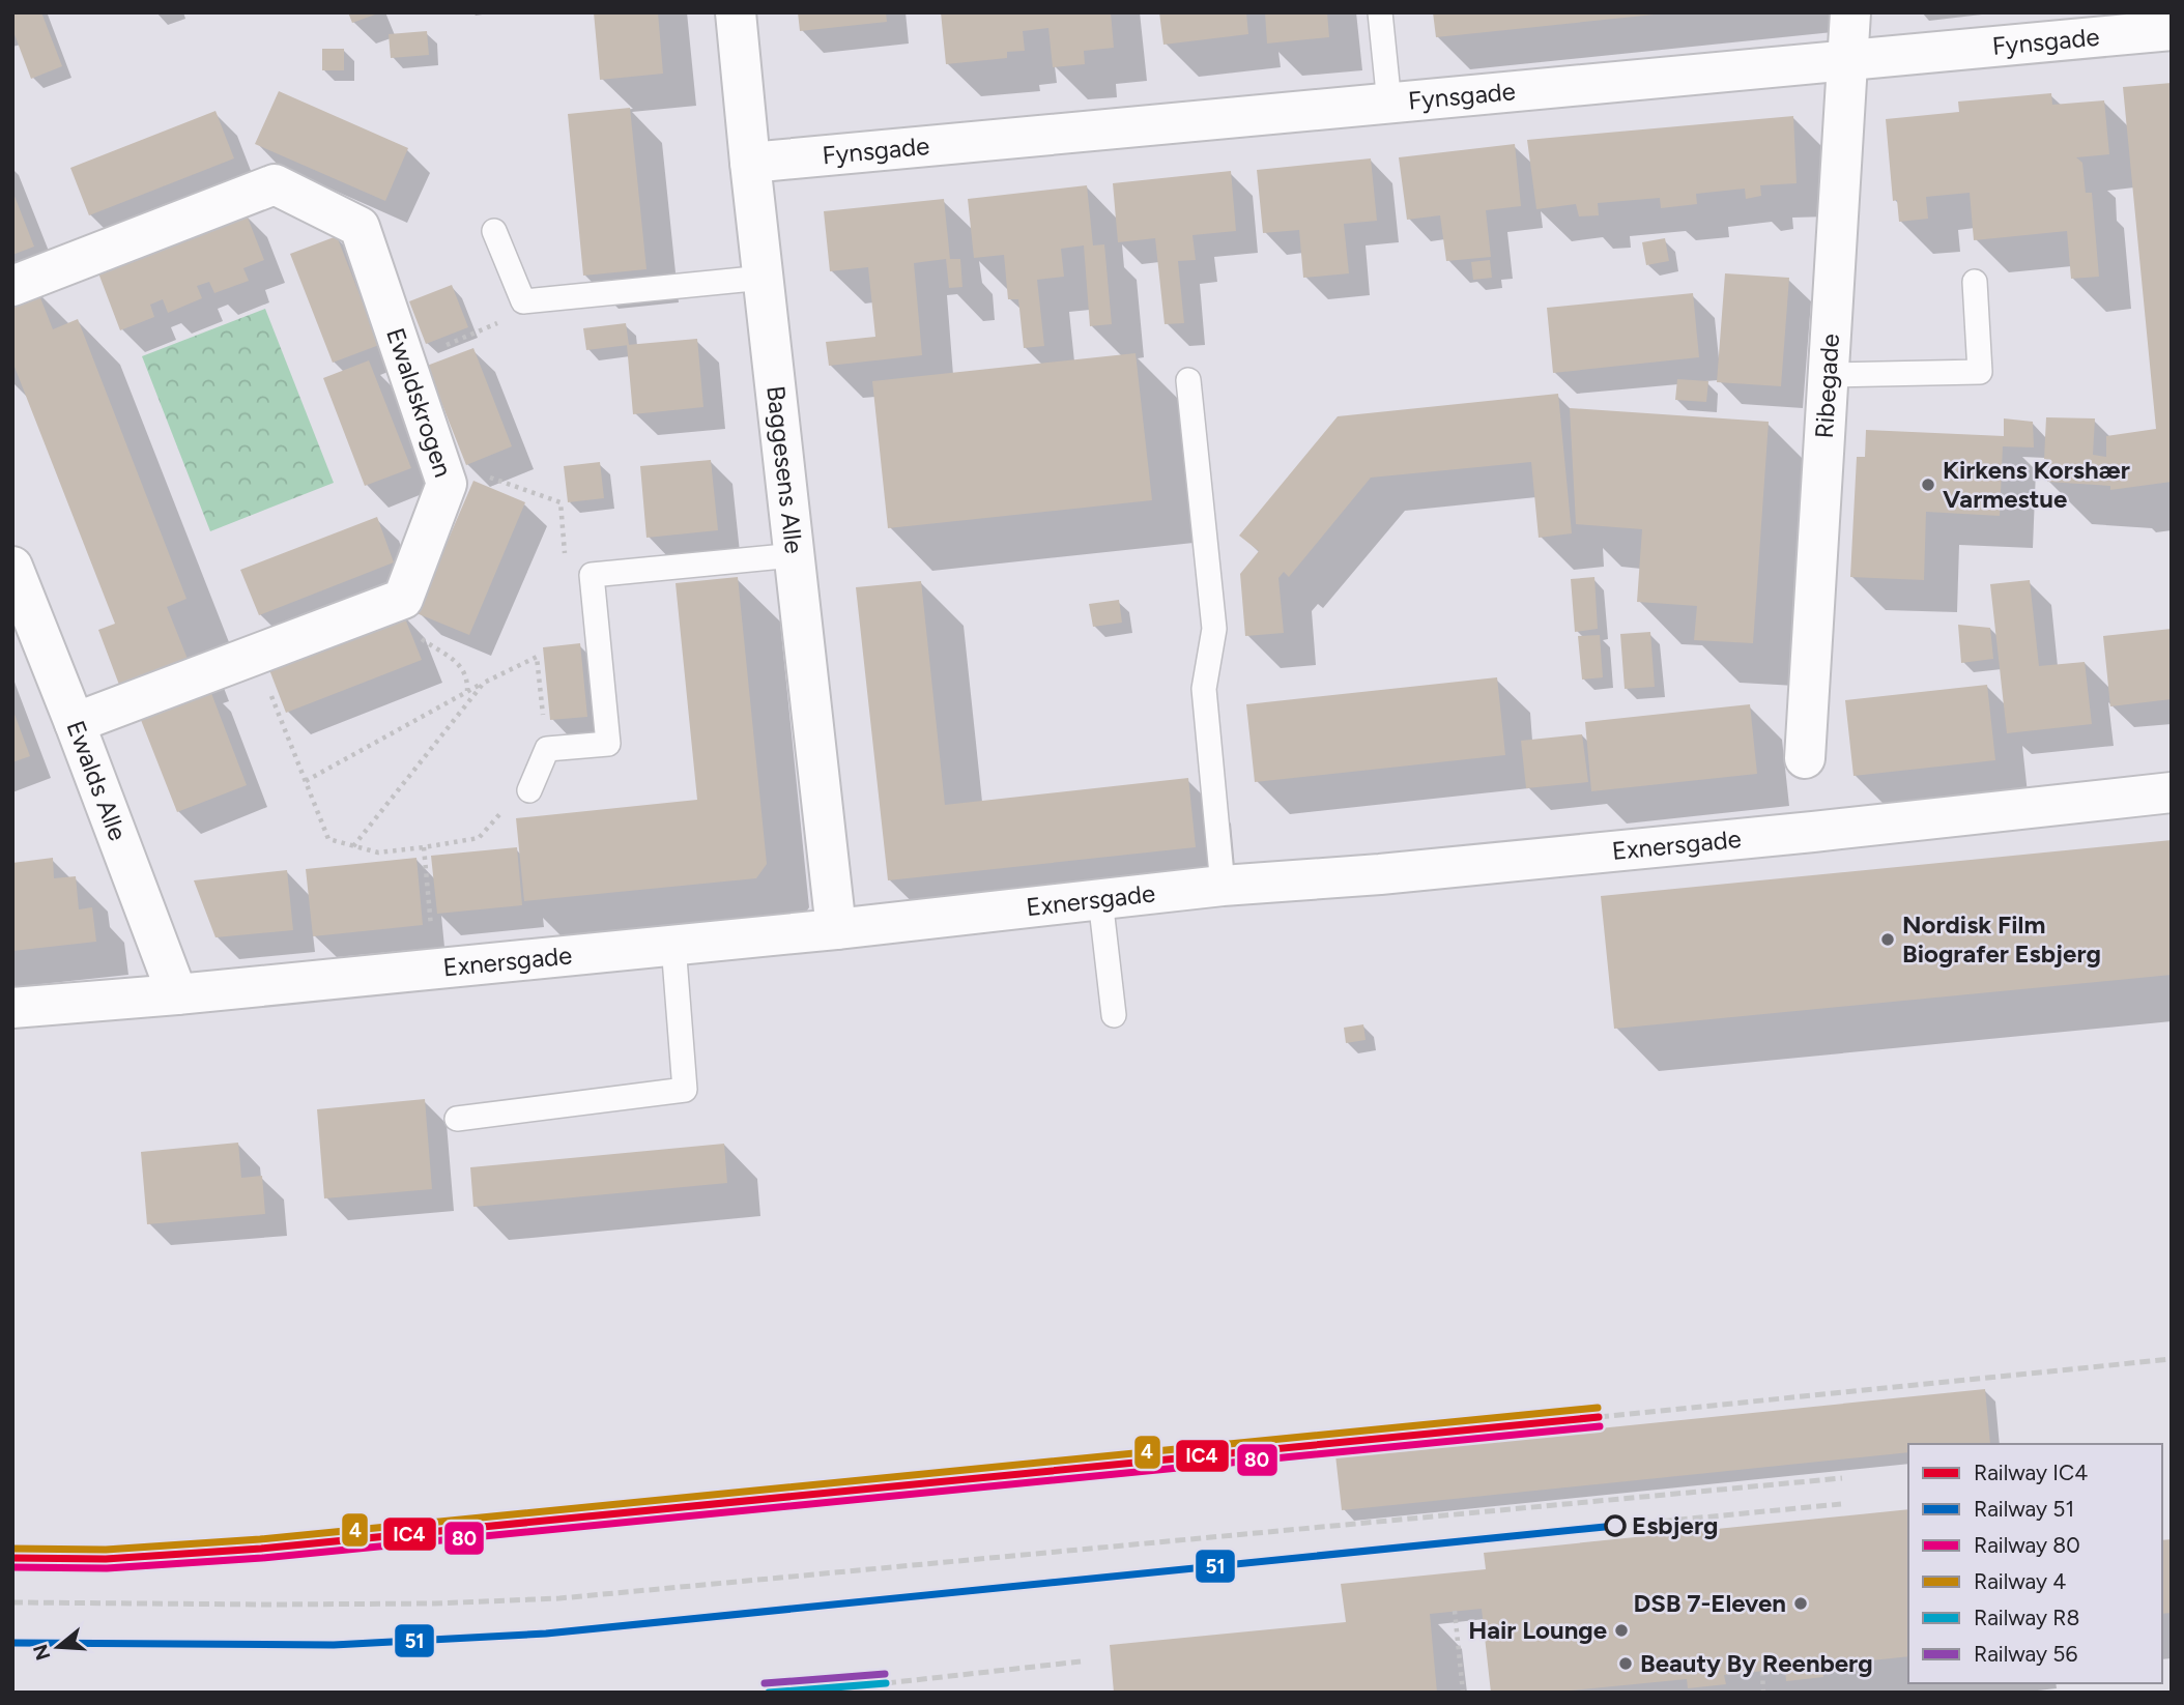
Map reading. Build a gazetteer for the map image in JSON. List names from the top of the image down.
{
  "streets": {
    "street": [
      "Fynsgade",
      "Ribegade",
      "Ewaldskrogen",
      "Baggesens Alle",
      "Ewalds Alle",
      "Exnersgade"
    ]
  },
  "crossings": [
    ["Fynsgade", "Ribegade"],
    ["Fynsgade", "Baggesens Alle"],
    ["Baggesens Alle", "Exnersgade"],
    ["Ewalds Alle", "Exnersgade"]
  ],
  "places": [
    "Kirkens Korshær Varmestue",
    "Nordisk Film Biografer Esbjerg",
    "Esbjerg",
    "DSB 7-Eleven",
    "Hair Lounge",
    "Beauty By Reenberg"
  ],
  "lines": [
    "rail line 4",
    "rail line IC4",
    "rail line 80",
    "rail line 51",
    "rail line 56",
    "rail line R8"
  ],
  "legend": [
    "Railway IC4",
    "Railway 51",
    "Railway 80",
    "Railway 4",
    "Railway R8",
    "Railway 56"
  ],
  "north": "left"
}
